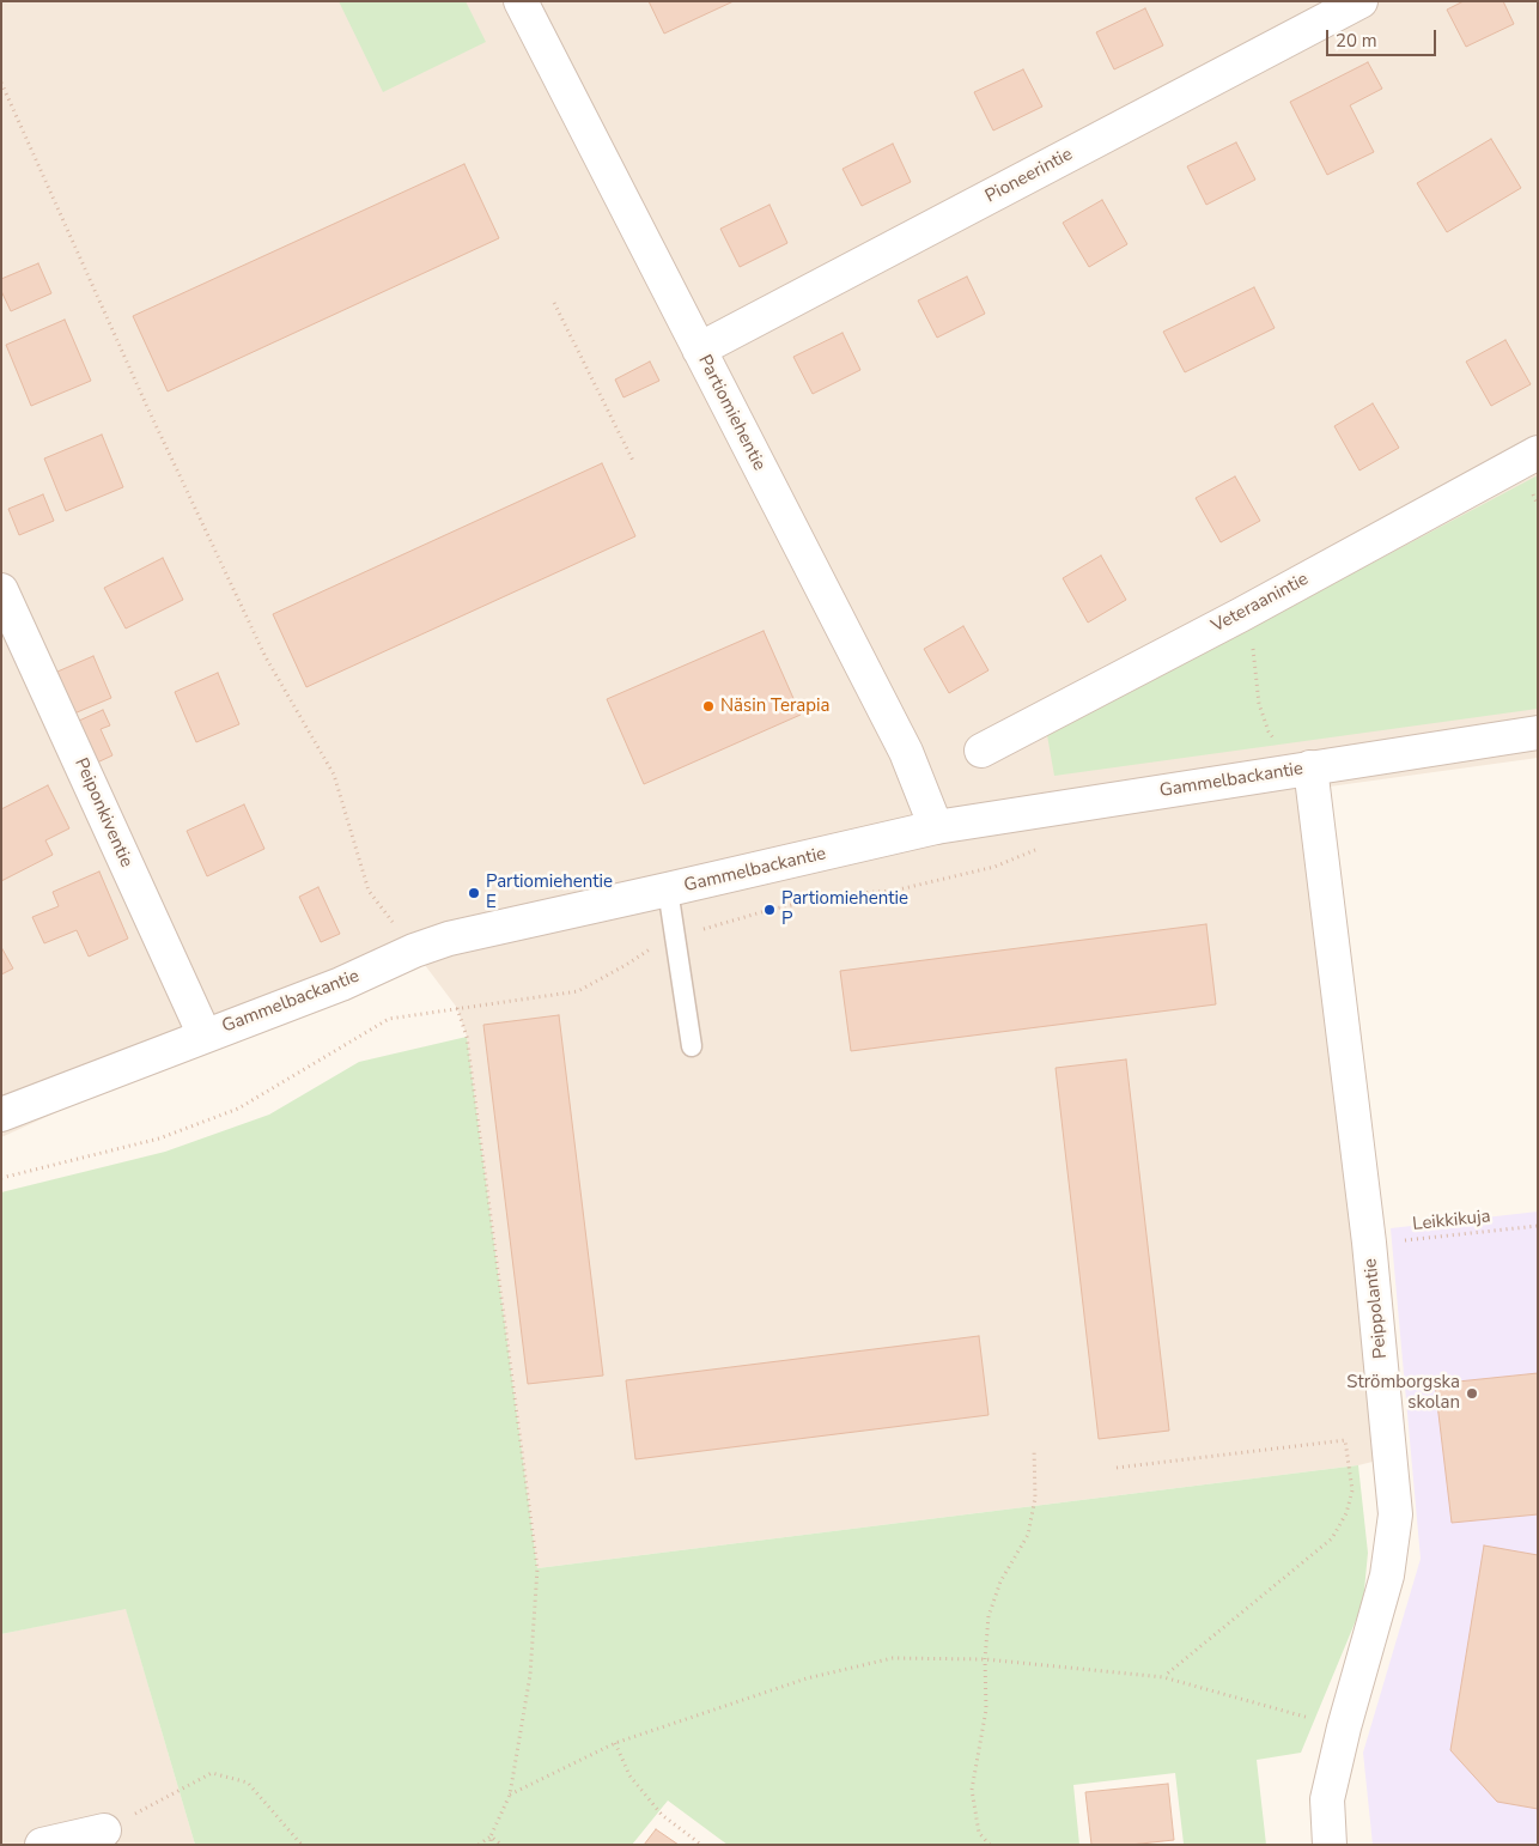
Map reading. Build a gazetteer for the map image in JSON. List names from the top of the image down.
{
  "streets": {
    "street": [
      "Pioneerintie",
      "Partiomiehentie",
      "Veteraanintie",
      "Gammelbackantie",
      "Peiponkiventie",
      "Peippolantie"
    ],
    "path": ["Leikkikuja"]
  },
  "crossings": [
    ["Pioneerintie", "Partiomiehentie"],
    ["Partiomiehentie", "Gammelbackantie"],
    ["Gammelbackantie", "Peiponkiventie"],
    ["Gammelbackantie", "Peippolantie"],
    ["Leikkikuja", "Peippolantie"]
  ],
  "places": [
    "Näsin Terapia",
    "Partiomiehentie E",
    "Partiomiehentie P",
    "Strömborgska skolan"
  ],
  "scale_bar": "20 m"
}
